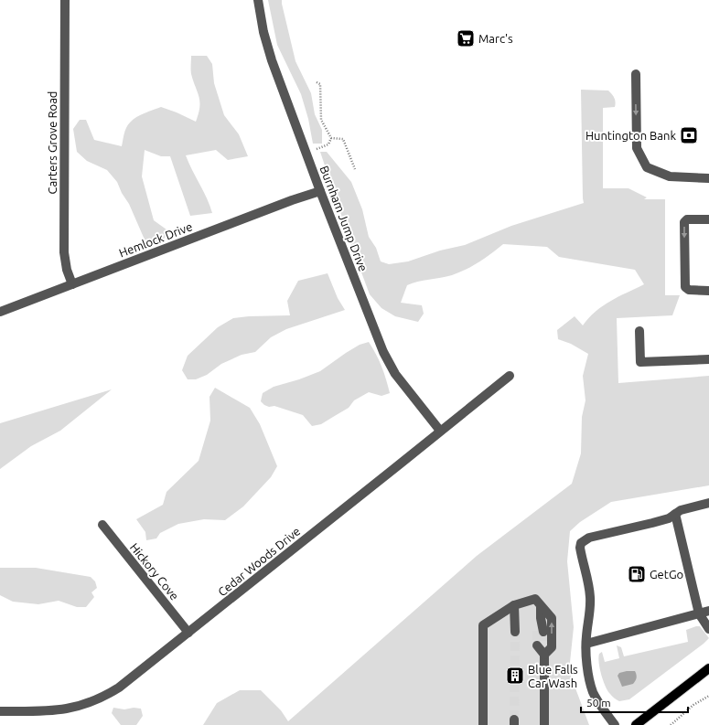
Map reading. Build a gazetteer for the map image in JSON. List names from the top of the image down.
{
  "streets": {
    "street": [
      "Carters Grove Road",
      "Burnham Jump Drive",
      "Hemlock Drive",
      "Cedar Woods Drive",
      "Hickory Cove"
    ]
  },
  "crossings": [
    ["Carters Grove Road", "Hemlock Drive"],
    ["Burnham Jump Drive", "Hemlock Drive"],
    ["Burnham Jump Drive", "Cedar Woods Drive"],
    ["Cedar Woods Drive", "Hickory Cove"]
  ],
  "places": {
    "supermarket": ["Marc's"],
    "bank": ["Huntington Bank"],
    "fuel station": ["GetGo"],
    "building": ["Blue Falls Car Wash"]
  },
  "scale_bar": "50 m"
}
